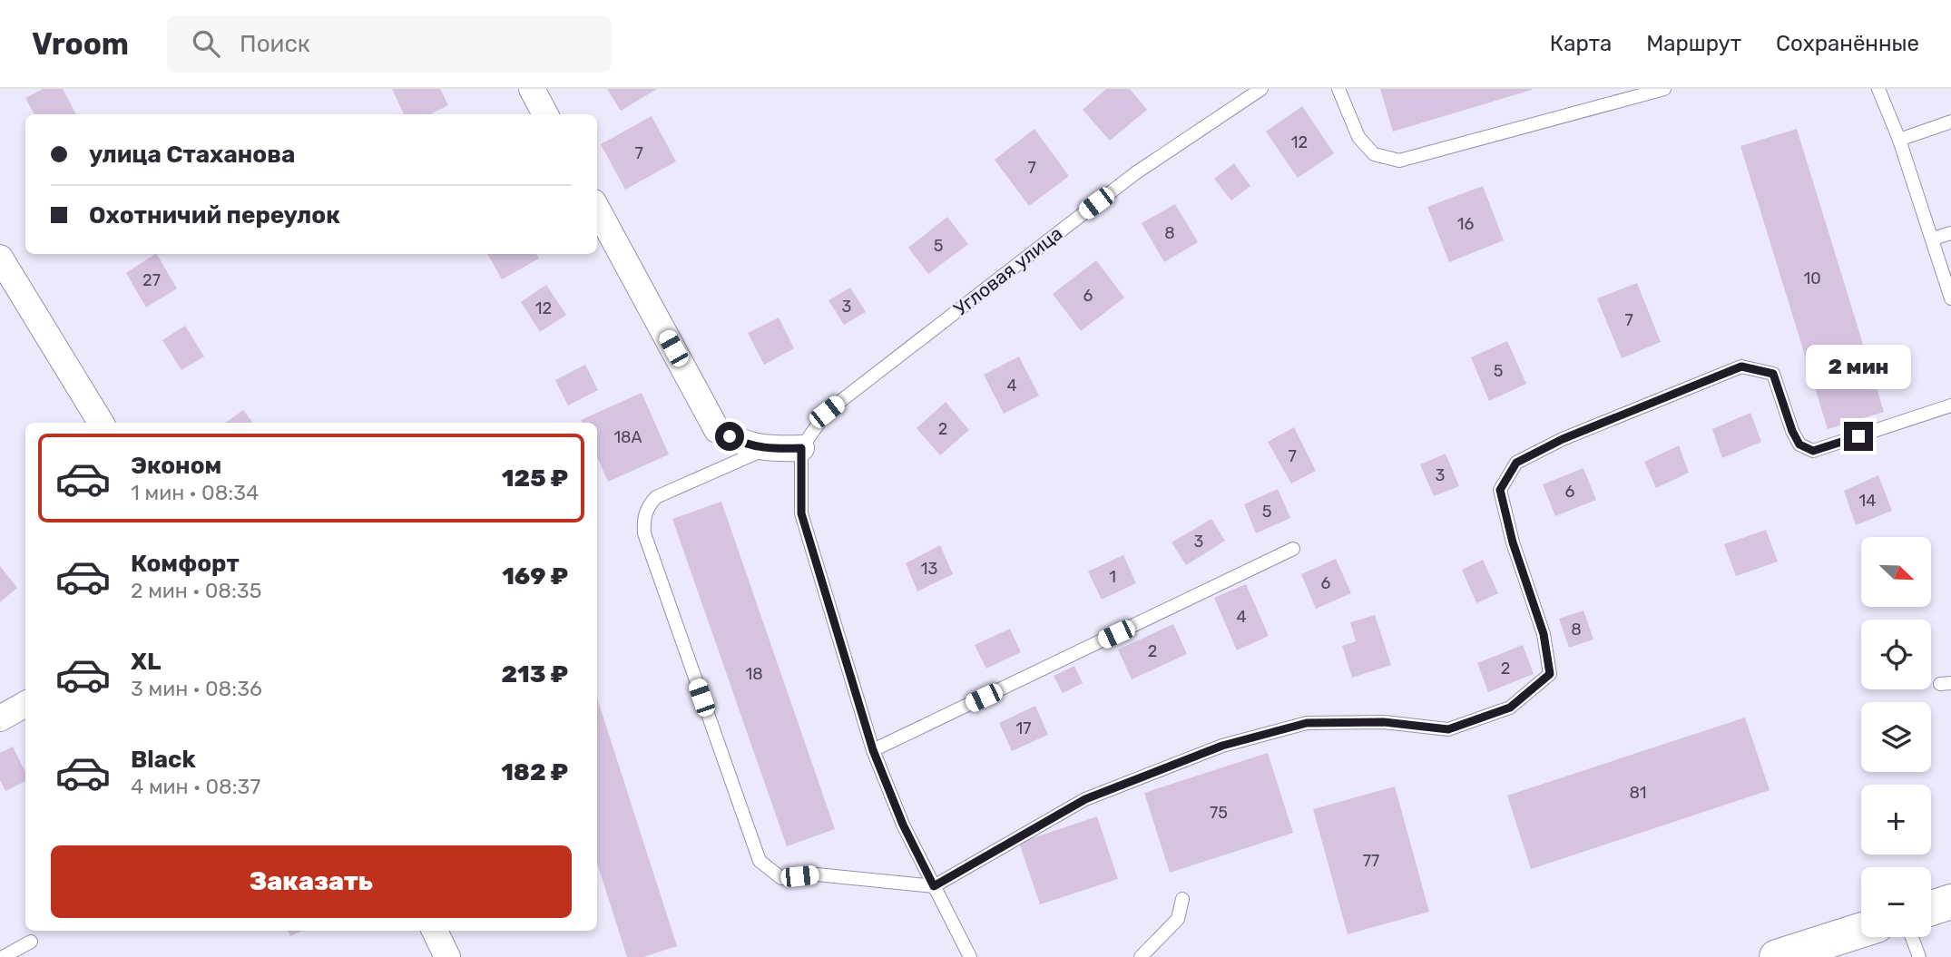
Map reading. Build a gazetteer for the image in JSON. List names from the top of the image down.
{
  "streets": {
    "lane": ["Угловая улица"]
  },
  "house_numbers": [
    "12",
    "7",
    "7",
    "16",
    "8",
    "5",
    "10",
    "27",
    "6",
    "3",
    "12",
    "7",
    "5",
    "4",
    "2",
    "18А",
    "7",
    "3",
    "6",
    "14",
    "5",
    "3",
    "13",
    "1",
    "6",
    "4",
    "8",
    "2",
    "2",
    "18",
    "17",
    "81",
    "75",
    "77"
  ],
  "north": "bottom right",
  "page": {
    "header": "Vroom",
    "search": "Поиск",
    "nav": ["Карта", "Маршрут", "Сохранённые"],
    "banner": ["улица Стаханова", "Охотничий переулок"],
    "bubble": "2 мин",
    "list": [
      {
        "name": "Эконом",
        "note": "1 мин · 08:34",
        "value": "125 ₽"
      },
      {
        "name": "Комфорт",
        "note": "2 мин · 08:35",
        "value": "169 ₽"
      },
      {
        "name": "XL",
        "note": "3 мин · 08:36",
        "value": "213 ₽"
      },
      {
        "name": "Black",
        "note": "4 мин · 08:37",
        "value": "182 ₽"
      }
    ],
    "map_buttons": ["+", "−"],
    "buttons": "Заказать"
  }
}
